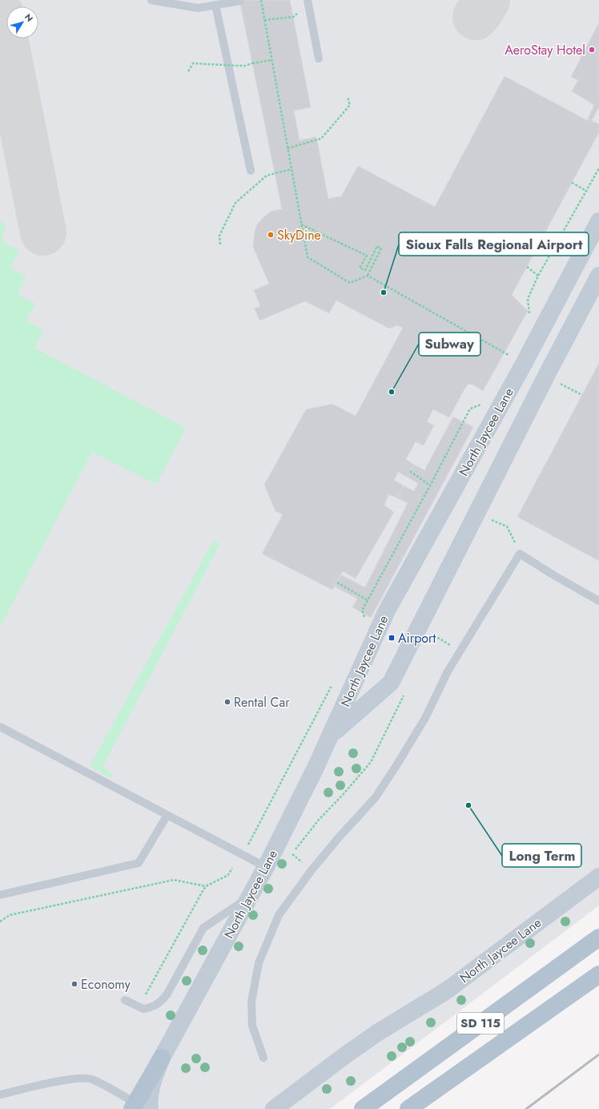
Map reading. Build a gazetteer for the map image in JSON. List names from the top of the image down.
{
  "streets": {
    "main road": ["North Jaycee Lane", "SD 115"]
  },
  "places": {
    "other": [
      "AeroStay Hotel",
      "SkyDine",
      "Sioux Falls Regional Airport",
      "Subway",
      "Rental Car",
      "Long Term",
      "Economy"
    ],
    "transit": ["Airport"]
  },
  "north": "top right"
}
